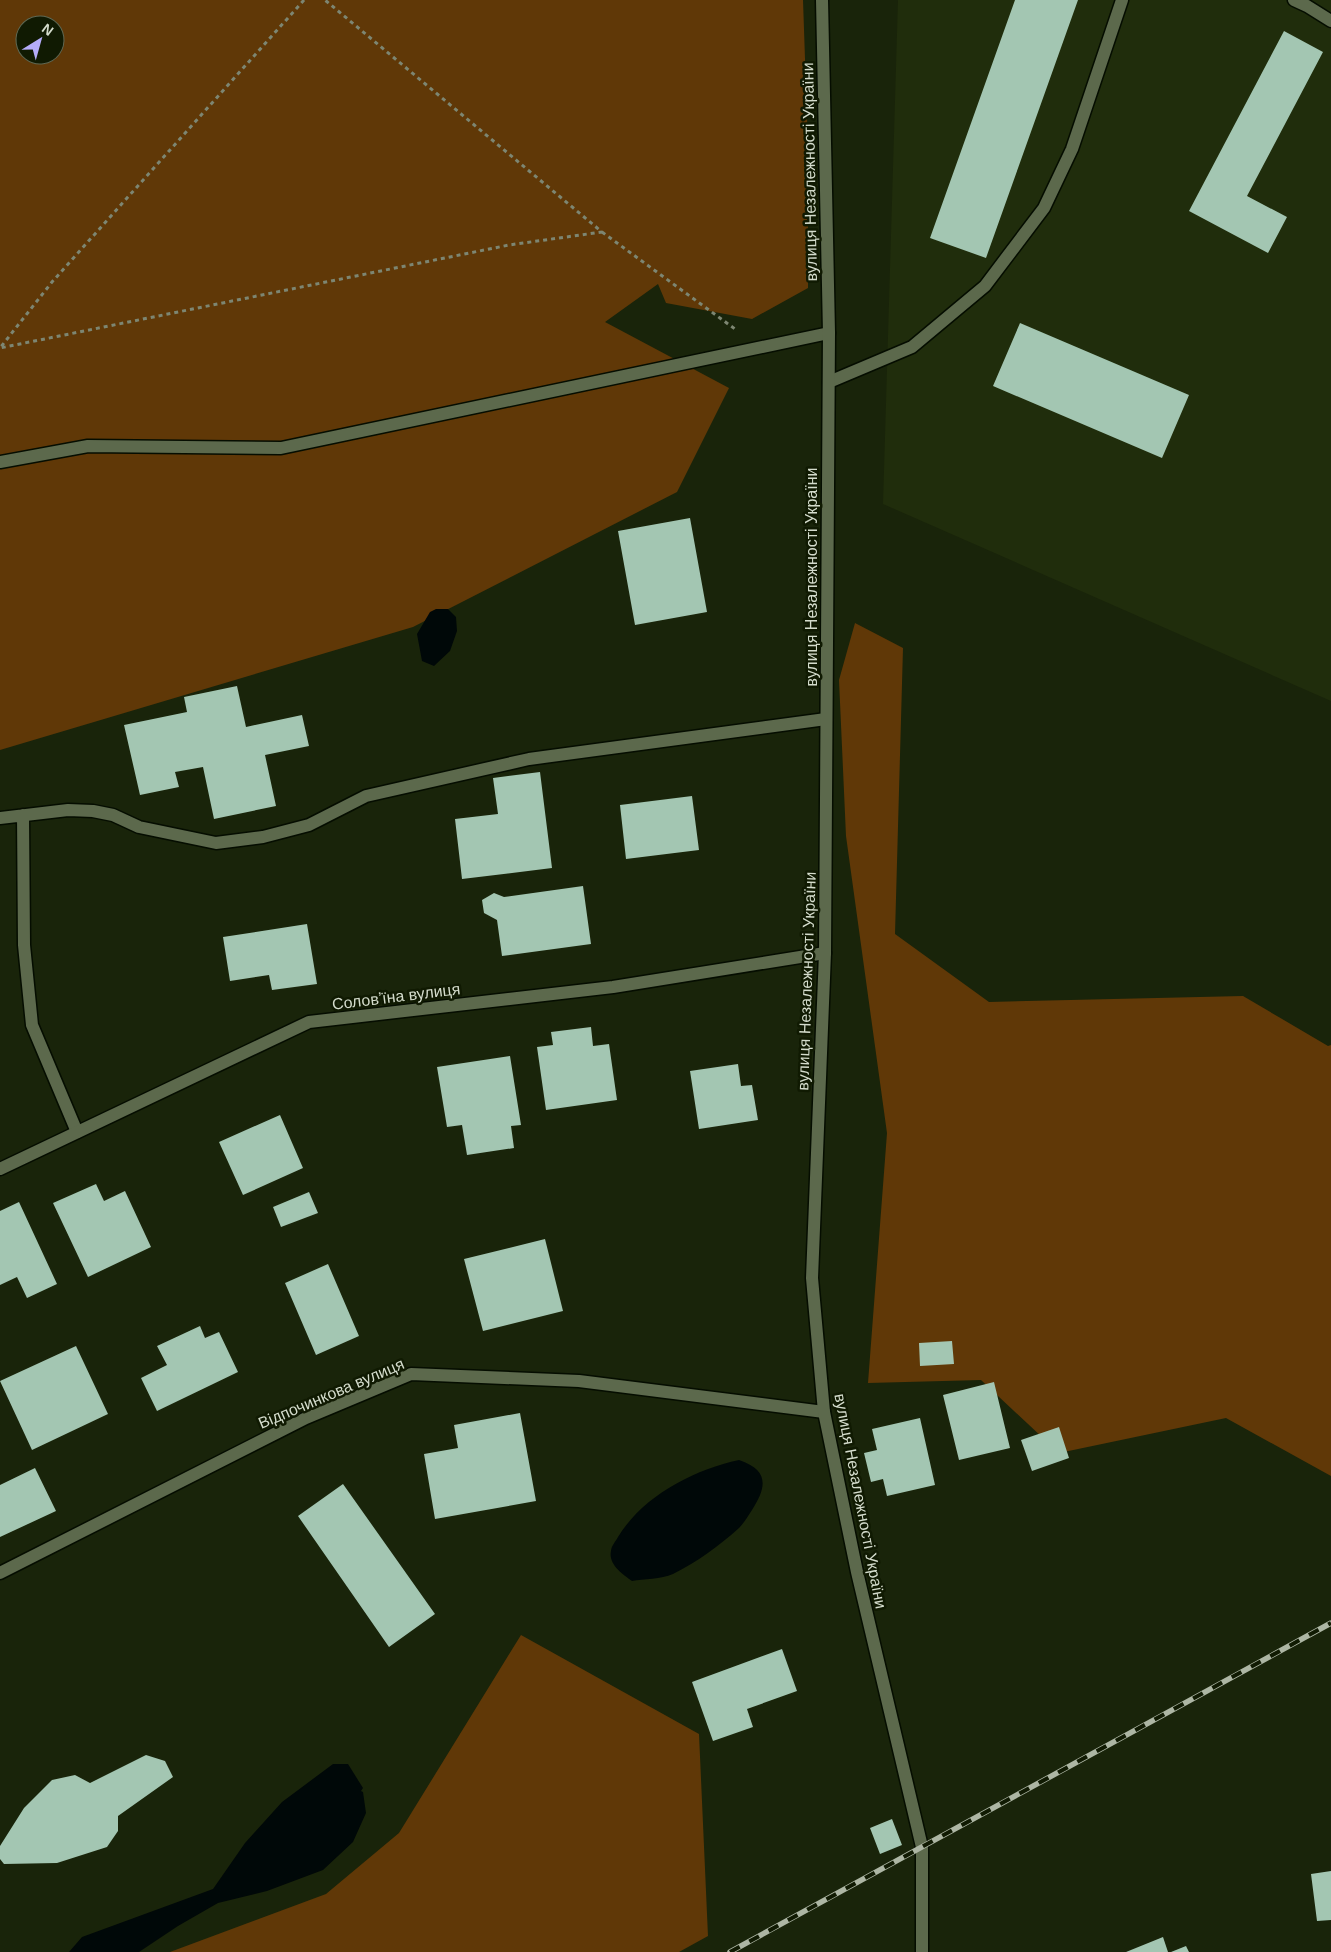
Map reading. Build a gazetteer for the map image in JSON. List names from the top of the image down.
{
  "streets": {
    "street": ["вулиця Незалежності України", "Соловʼїна вулиця", "Відпочинкова вулиця"]
  },
  "crossings": [
    ["вулиця Незалежності України", "Соловʼїна вулиця"],
    ["вулиця Незалежності України", "Відпочинкова вулиця"]
  ],
  "north": "top right"
}
